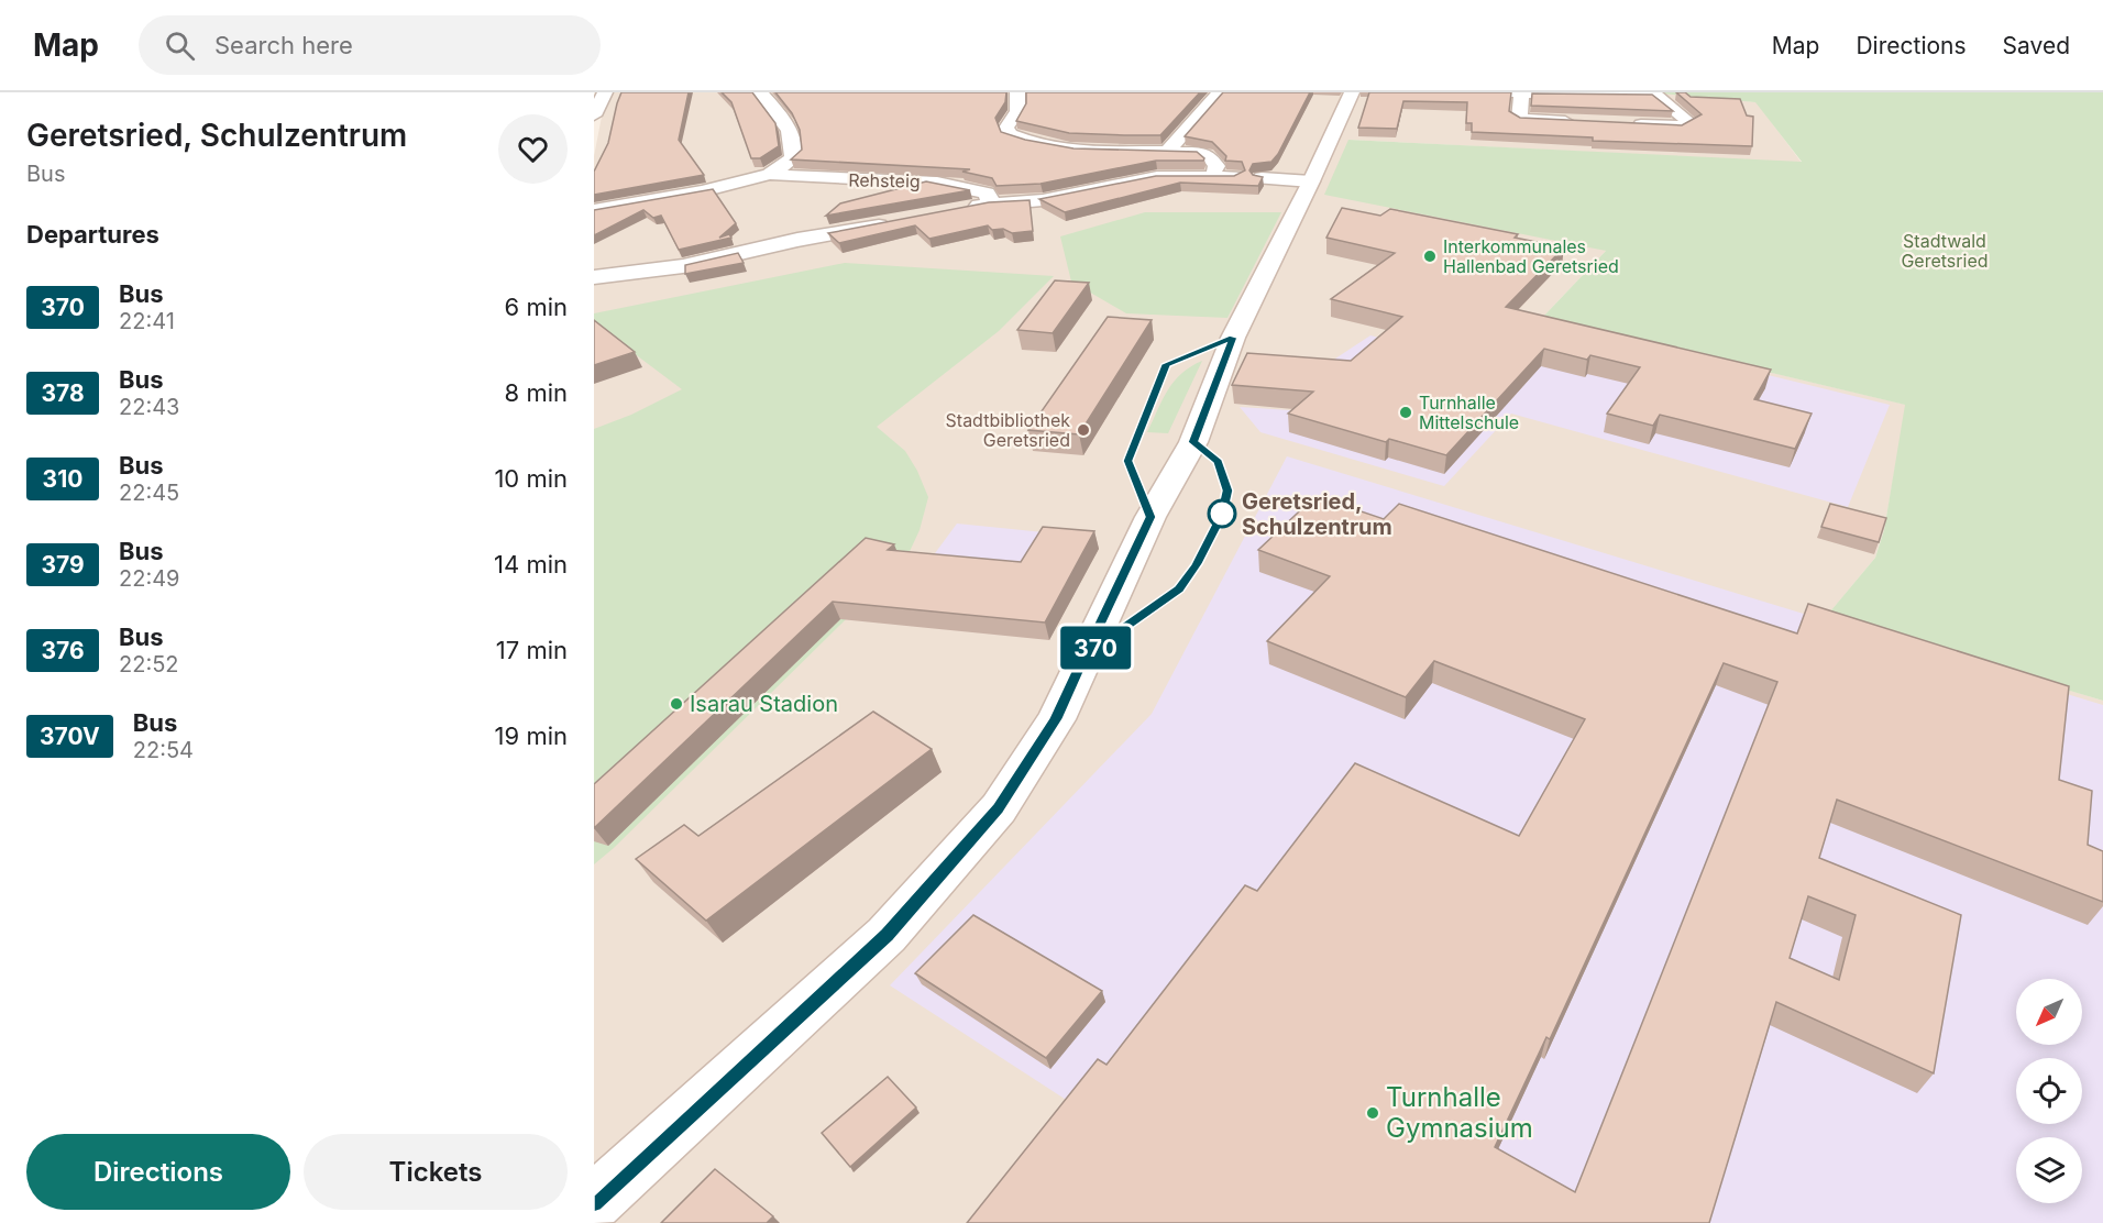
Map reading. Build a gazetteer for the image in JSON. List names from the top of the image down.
{
  "streets": {
    "street": ["Rehsteig"]
  },
  "parks": ["Stadtwald Geretsried"],
  "places": [
    "Interkommunales Hallenbad Geretsried",
    "Turnhalle Mittelschule",
    "Stadtbibliothek Geretsried",
    "Geretsried, Schulzentrum",
    "Isarau Stadion",
    "Turnhalle Gymnasium"
  ],
  "lines": ["bus line 370"],
  "north": "bottom left",
  "page": {
    "header": "Map",
    "search": "Search here",
    "nav": ["Map", "Directions", "Saved"],
    "heading": [
      ["Geretsried, Schulzentrum", "Bus"],
      "Departures"
    ],
    "on_map": "370",
    "list": [
      {
        "mark": "370",
        "name": "Bus",
        "note": "22:41",
        "value": "6 min"
      },
      {
        "mark": "378",
        "name": "Bus",
        "note": "22:43",
        "value": "8 min"
      },
      {
        "mark": "310",
        "name": "Bus",
        "note": "22:45",
        "value": "10 min"
      },
      {
        "mark": "379",
        "name": "Bus",
        "note": "22:49",
        "value": "14 min"
      },
      {
        "mark": "376",
        "name": "Bus",
        "note": "22:52",
        "value": "17 min"
      },
      {
        "mark": "370V",
        "name": "Bus",
        "note": "22:54",
        "value": "19 min"
      }
    ],
    "buttons": ["Directions", "Tickets"]
  }
}
